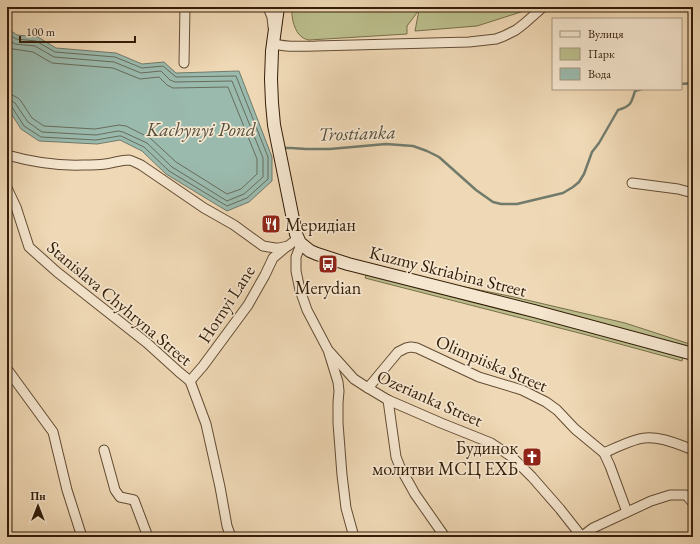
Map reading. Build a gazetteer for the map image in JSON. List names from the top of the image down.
{
  "streets": {
    "main road": ["Kuzmy Skriabina Street"],
    "street": [
      "Stanislava Chyhryna Street",
      "Hornyi Lane",
      "Olimpiiska Street",
      "Ozerianka Street"
    ]
  },
  "crossings": [
    ["Kuzmy Skriabina Street", "Hornyi Lane"],
    ["Kuzmy Skriabina Street", "Ozerianka Street"],
    ["Stanislava Chyhryna Street", "Hornyi Lane"],
    ["Hornyi Lane", "Ozerianka Street"],
    ["Olimpiiska Street", "Ozerianka Street"]
  ],
  "water": ["Kachynyi Pond", "Trostianka"],
  "places": {
    "restaurant": ["Меридіан"],
    "bus stop": ["Merydian"],
    "church": ["Будинок молитви МСЦ ЕХБ"]
  },
  "legend": ["Вулиця", "Парк", "Вода"],
  "scale_bar": "100 m",
  "north": "top"
}
